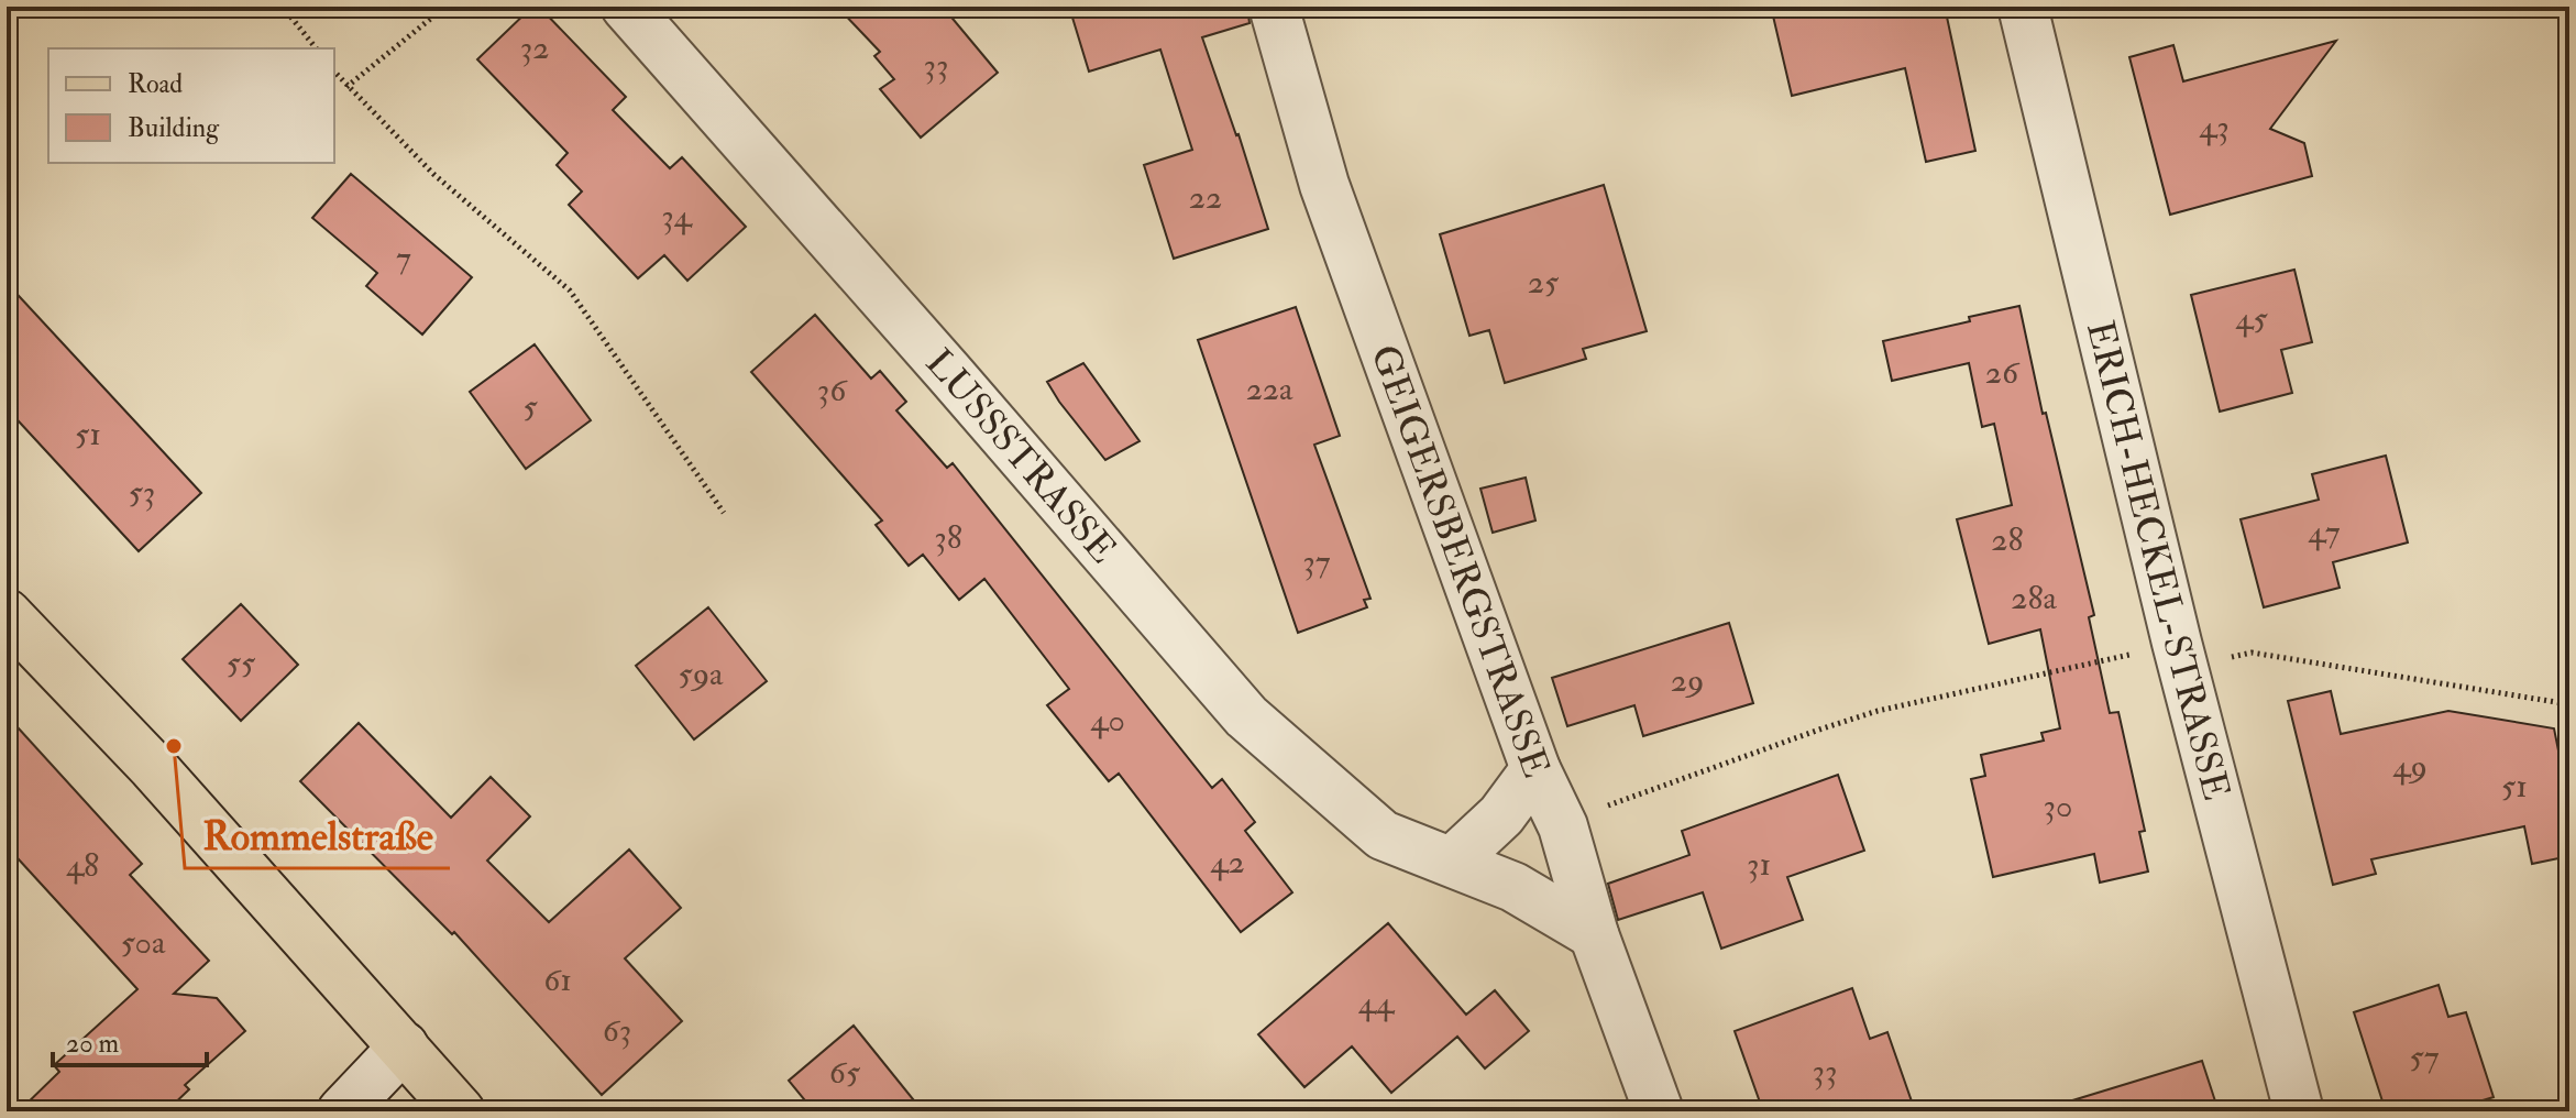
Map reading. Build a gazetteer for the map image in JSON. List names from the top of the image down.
{
  "streets": {
    "street": ["LUSSSTRASSE", "ERICH-HECKEL-STRASSE", "GEIGERSBERGSTRASSE"]
  },
  "crossings": [
    ["LUSSSTRASSE", "GEIGERSBERGSTRASSE"]
  ],
  "places": ["Rommelstraße"],
  "house_numbers": [
    "32",
    "33",
    "43",
    "22",
    "34",
    "7",
    "25",
    "45",
    "26",
    "22a",
    "36",
    "5",
    "51",
    "53",
    "47",
    "38",
    "28",
    "37",
    "28a",
    "55",
    "59a",
    "29",
    "40",
    "49",
    "51",
    "30",
    "42",
    "31",
    "48",
    "50a",
    "61",
    "44",
    "63",
    "57",
    "33",
    "65"
  ],
  "legend": ["Road", "Building"],
  "scale_bar": "20 m"
}
